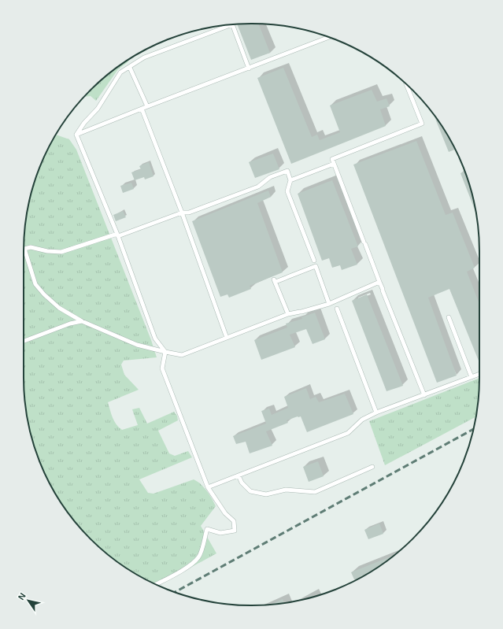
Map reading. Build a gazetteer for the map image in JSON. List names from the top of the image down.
{
  "north": "top left"
}
